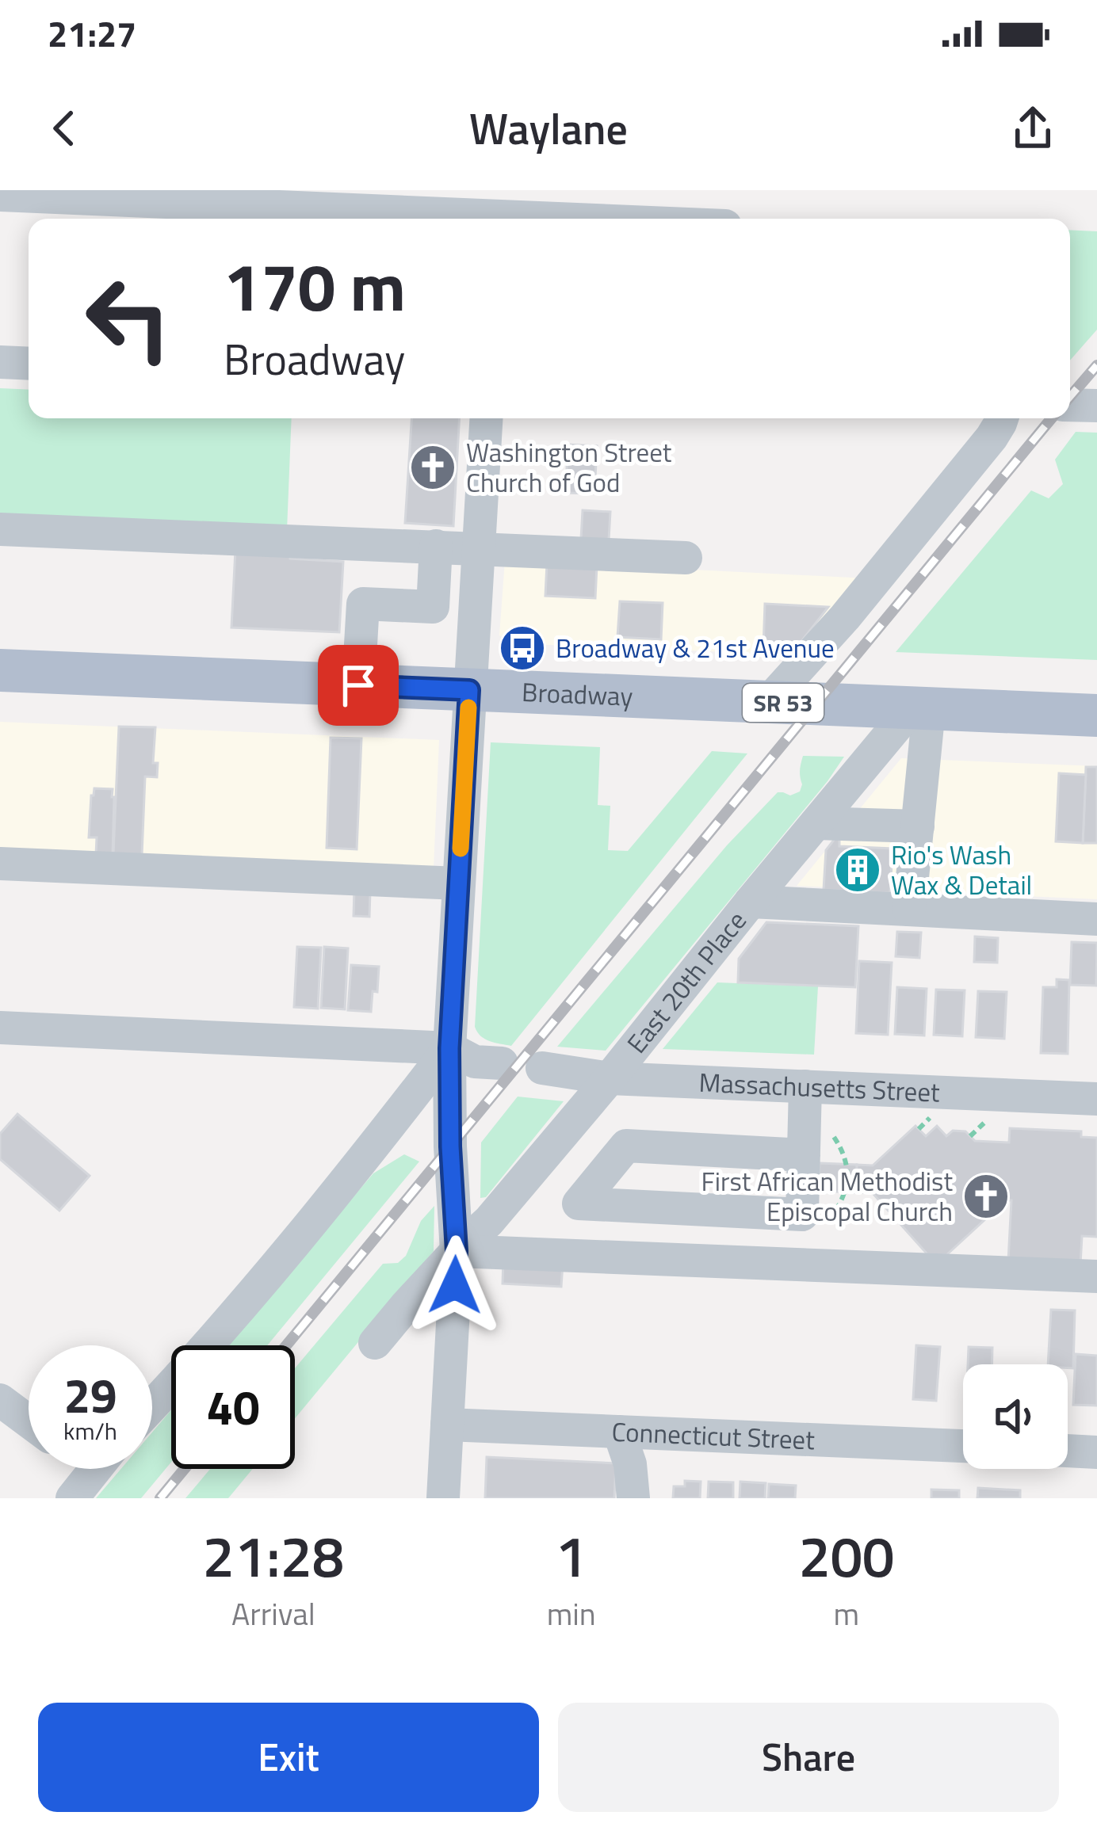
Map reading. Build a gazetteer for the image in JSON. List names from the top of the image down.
{
  "streets": {
    "main road": ["Broadway", "SR 53"],
    "street": ["East 20th Place", "Massachusetts Street", "Connecticut Street"]
  },
  "crossings": [
    ["Broadway", "East 20th Place"],
    ["East 20th Place", "Massachusetts Street"]
  ],
  "places": {
    "church": ["Washington Street Church of God", "First African Methodist Episcopal Church"],
    "bus stop": ["Broadway & 21st Avenue"],
    "building": ["Rio's Wash Wax & Detail"]
  },
  "page": {
    "status": "21:27",
    "header": "Waylane",
    "turn": ["170 m", "Broadway"],
    "speed": "29 km/h",
    "limit": "40",
    "eta": [
      "21:28",
      "Arrival",
      "1",
      "min",
      "200",
      "m"
    ],
    "buttons": ["Exit", "Share"]
  }
}
